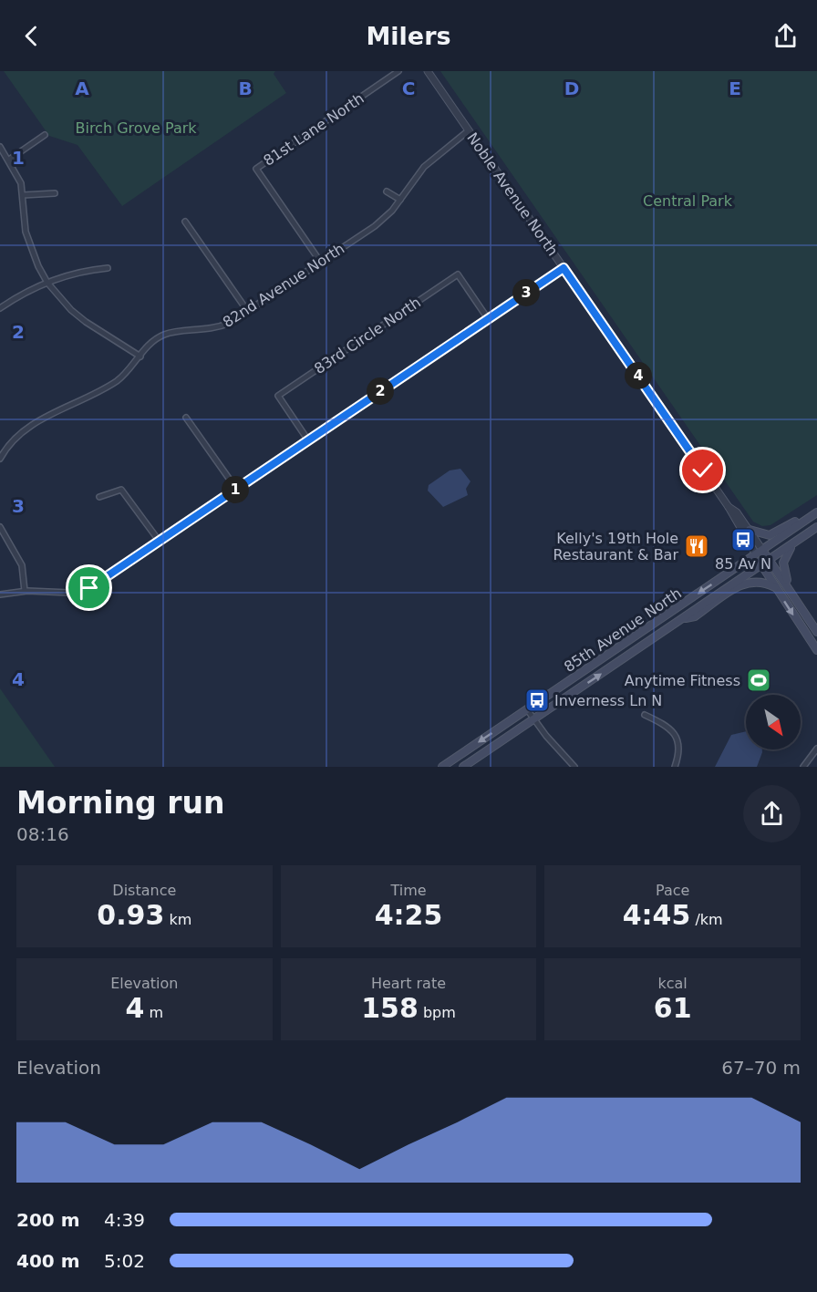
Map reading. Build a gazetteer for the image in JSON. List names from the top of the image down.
{
  "streets": {
    "main road": ["85th Avenue North"],
    "street": [
      "81st Lane North",
      "Noble Avenue North",
      "82nd Avenue North",
      "83rd Circle North"
    ]
  },
  "crossings": [
    ["81st Lane North", "82nd Avenue North"],
    ["Noble Avenue North", "82nd Avenue North"],
    ["Noble Avenue North", "85th Avenue North"]
  ],
  "parks": ["Birch Grove Park", "Central Park"],
  "places": {
    "bus stop": ["85 Av N", "Inverness Ln N"],
    "restaurant": ["Kelly's 19th Hole Restaurant & Bar"],
    "sports": ["Anytime Fitness"]
  },
  "north": "bottom right",
  "page": {
    "header": "Milers",
    "pins": [
      "3",
      "4",
      "2",
      "1"
    ],
    "heading": ["Morning run", "08:16"],
    "stats": [
      ["Distance", "0.93 km"],
      ["Time", "4:25"],
      ["Pace", "4:45 /km"],
      ["Elevation", "4 m"],
      ["Heart rate", "158 bpm"],
      ["kcal", "61"]
    ],
    "chart": ["Elevation", "67–70 m"],
    "list": [
      {
        "name": "200 m",
        "note": "4:39"
      },
      {
        "name": "400 m",
        "note": "5:02"
      }
    ]
  },
  "grid": {
    "columns": [
      "A",
      "B",
      "C",
      "D",
      "E"
    ],
    "rows": [
      "1",
      "2",
      "3",
      "4"
    ]
  }
}
